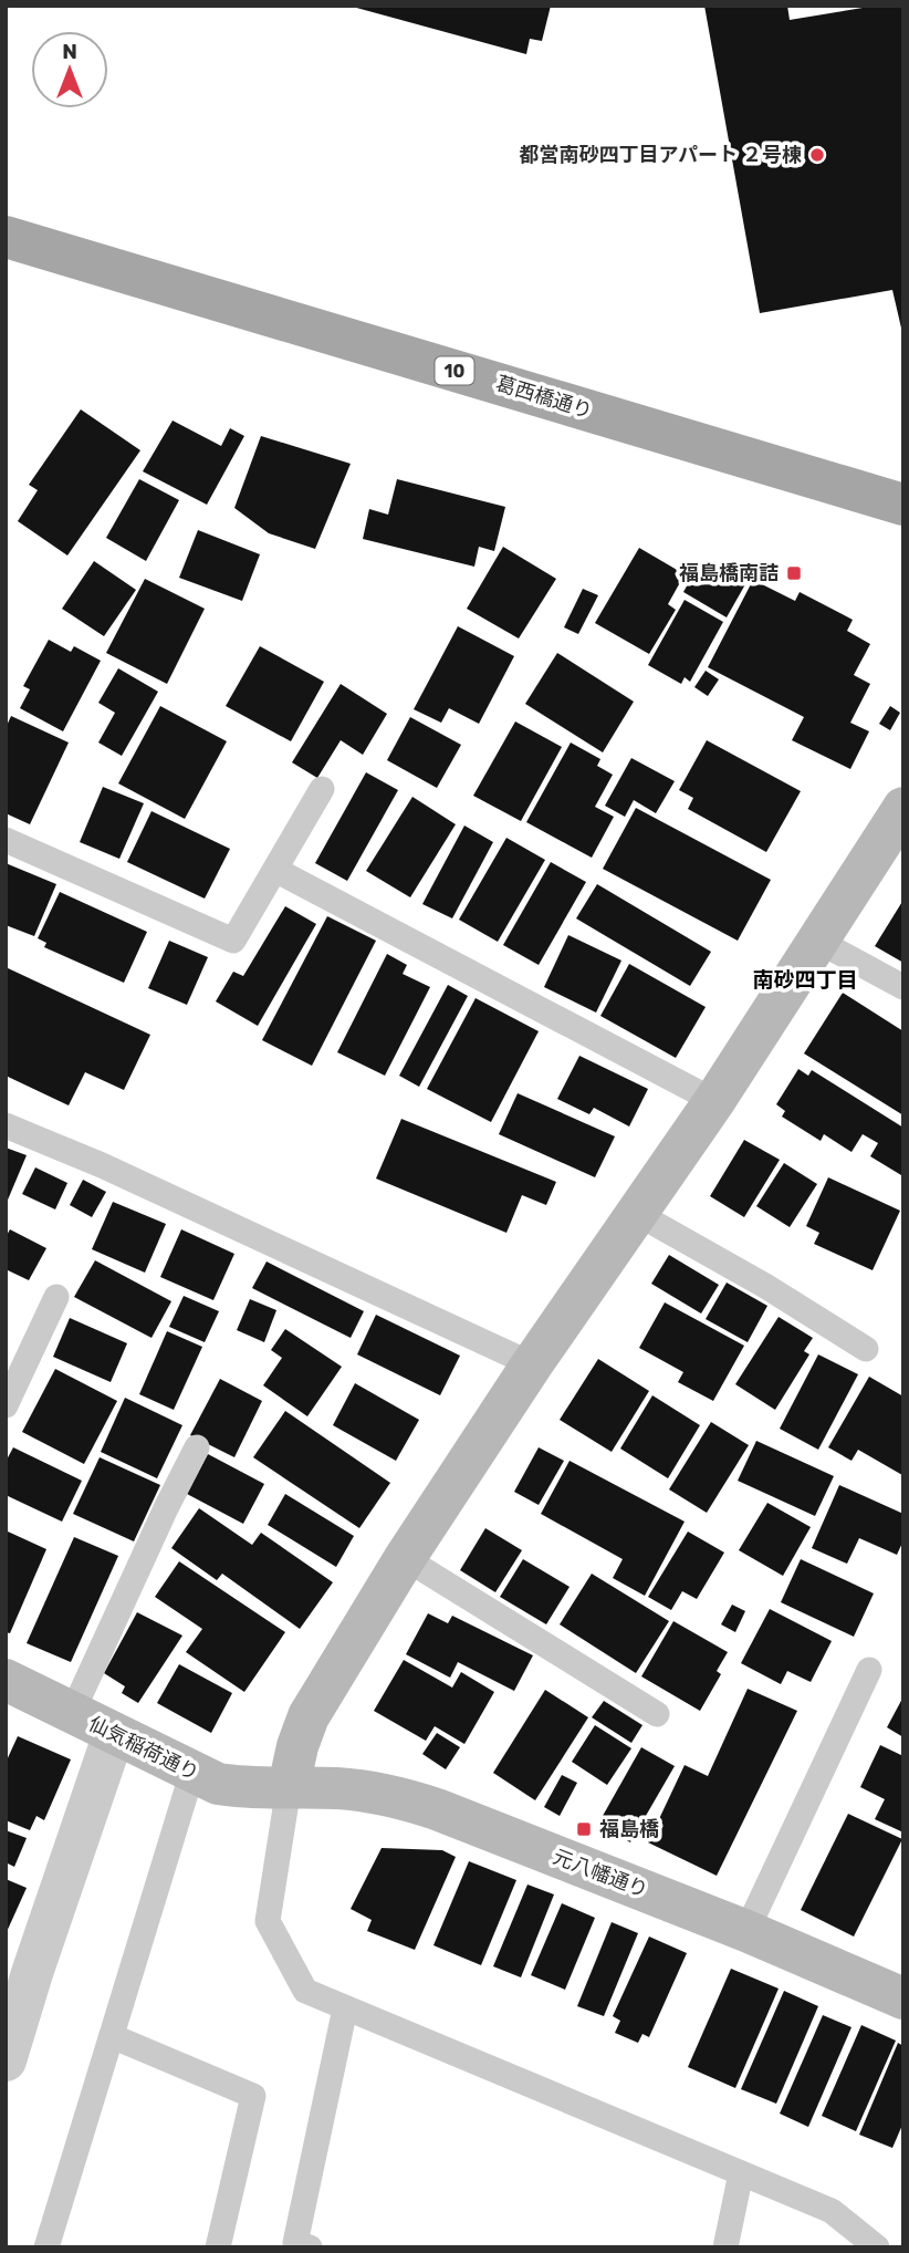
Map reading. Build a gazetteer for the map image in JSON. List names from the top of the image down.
{
  "streets": {
    "main road": ["10", "葛西橋通り"],
    "street": ["仙気稲荷通り", "元八幡通り"]
  },
  "crossings": [
    ["仙気稲荷通り", "元八幡通り"]
  ],
  "districts": ["南砂四丁目"],
  "places": {
    "other": ["都営南砂四丁目アパート ２号棟"],
    "transit": ["福島橋南詰", "福島橋"]
  },
  "north": "top"
}
